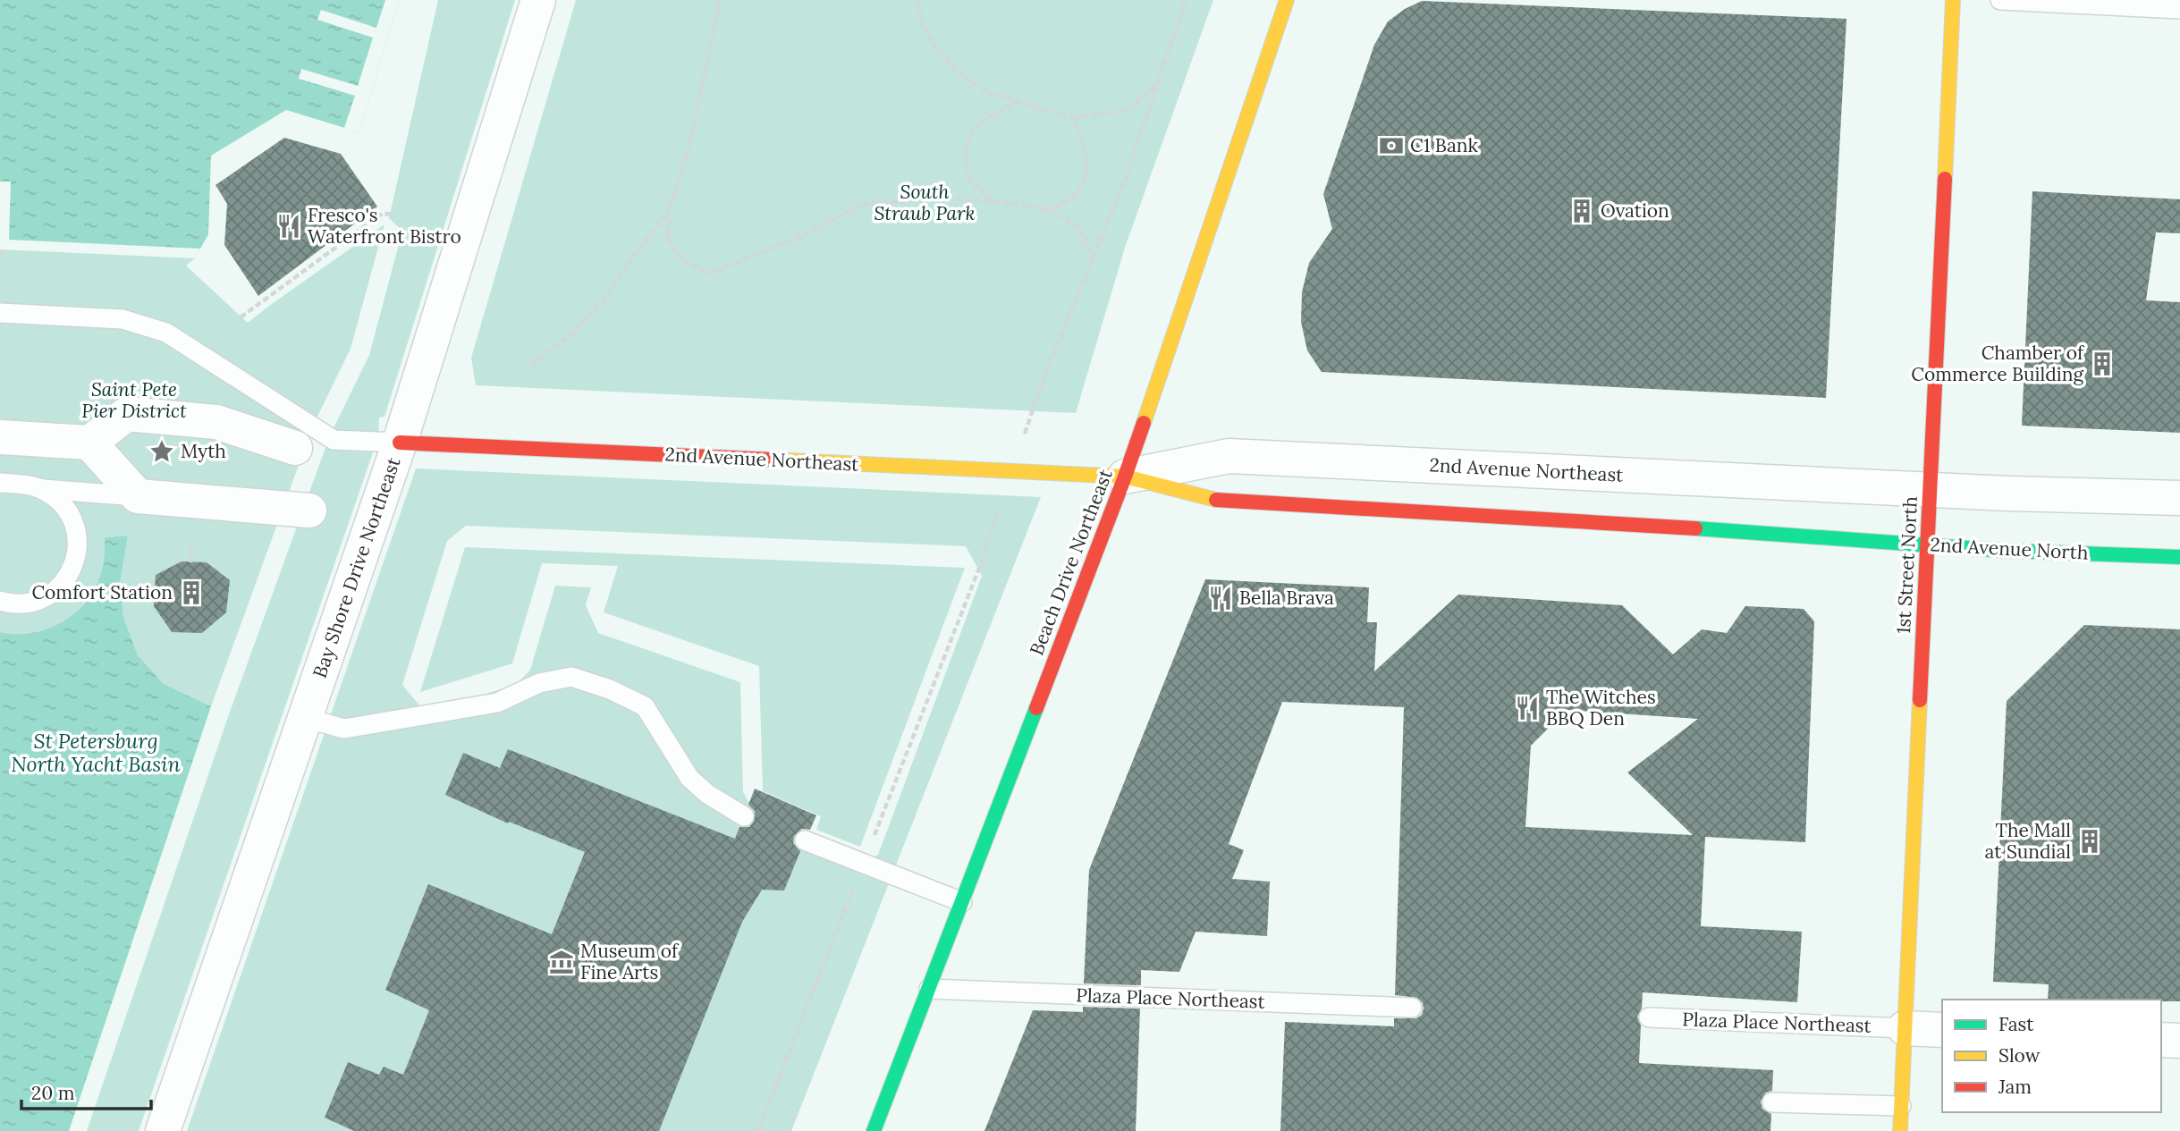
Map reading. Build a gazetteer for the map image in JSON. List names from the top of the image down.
{
  "streets": {
    "street": [
      "2nd Avenue Northeast",
      "2nd Avenue North",
      "Beach Drive Northeast",
      "1st Street North",
      "Bay Shore Drive Northeast"
    ],
    "lane": ["Plaza Place Northeast"]
  },
  "crossings": [
    ["2nd Avenue Northeast", "2nd Avenue North"],
    ["2nd Avenue Northeast", "Beach Drive Northeast"],
    ["2nd Avenue Northeast", "1st Street North"],
    ["2nd Avenue Northeast", "Bay Shore Drive Northeast"],
    ["2nd Avenue North", "1st Street North"],
    ["Beach Drive Northeast", "Plaza Place Northeast"],
    ["1st Street North", "Plaza Place Northeast"]
  ],
  "water": ["St Petersburg North Yacht Basin"],
  "parks": ["South Straub Park", "Saint Pete Pier District"],
  "places": {
    "bank": ["C1 Bank"],
    "building": [
      "Ovation",
      "Chamber of Commerce Building",
      "Comfort Station",
      "The Mall at Sundial"
    ],
    "restaurant": ["Fresco's Waterfront Bistro", "Bella Brava", "The Witches BBQ Den"],
    "place": ["Myth"],
    "museum": ["Museum of Fine Arts"]
  },
  "legend": ["Fast", "Slow", "Jam"],
  "scale_bar": "20 m"
}
